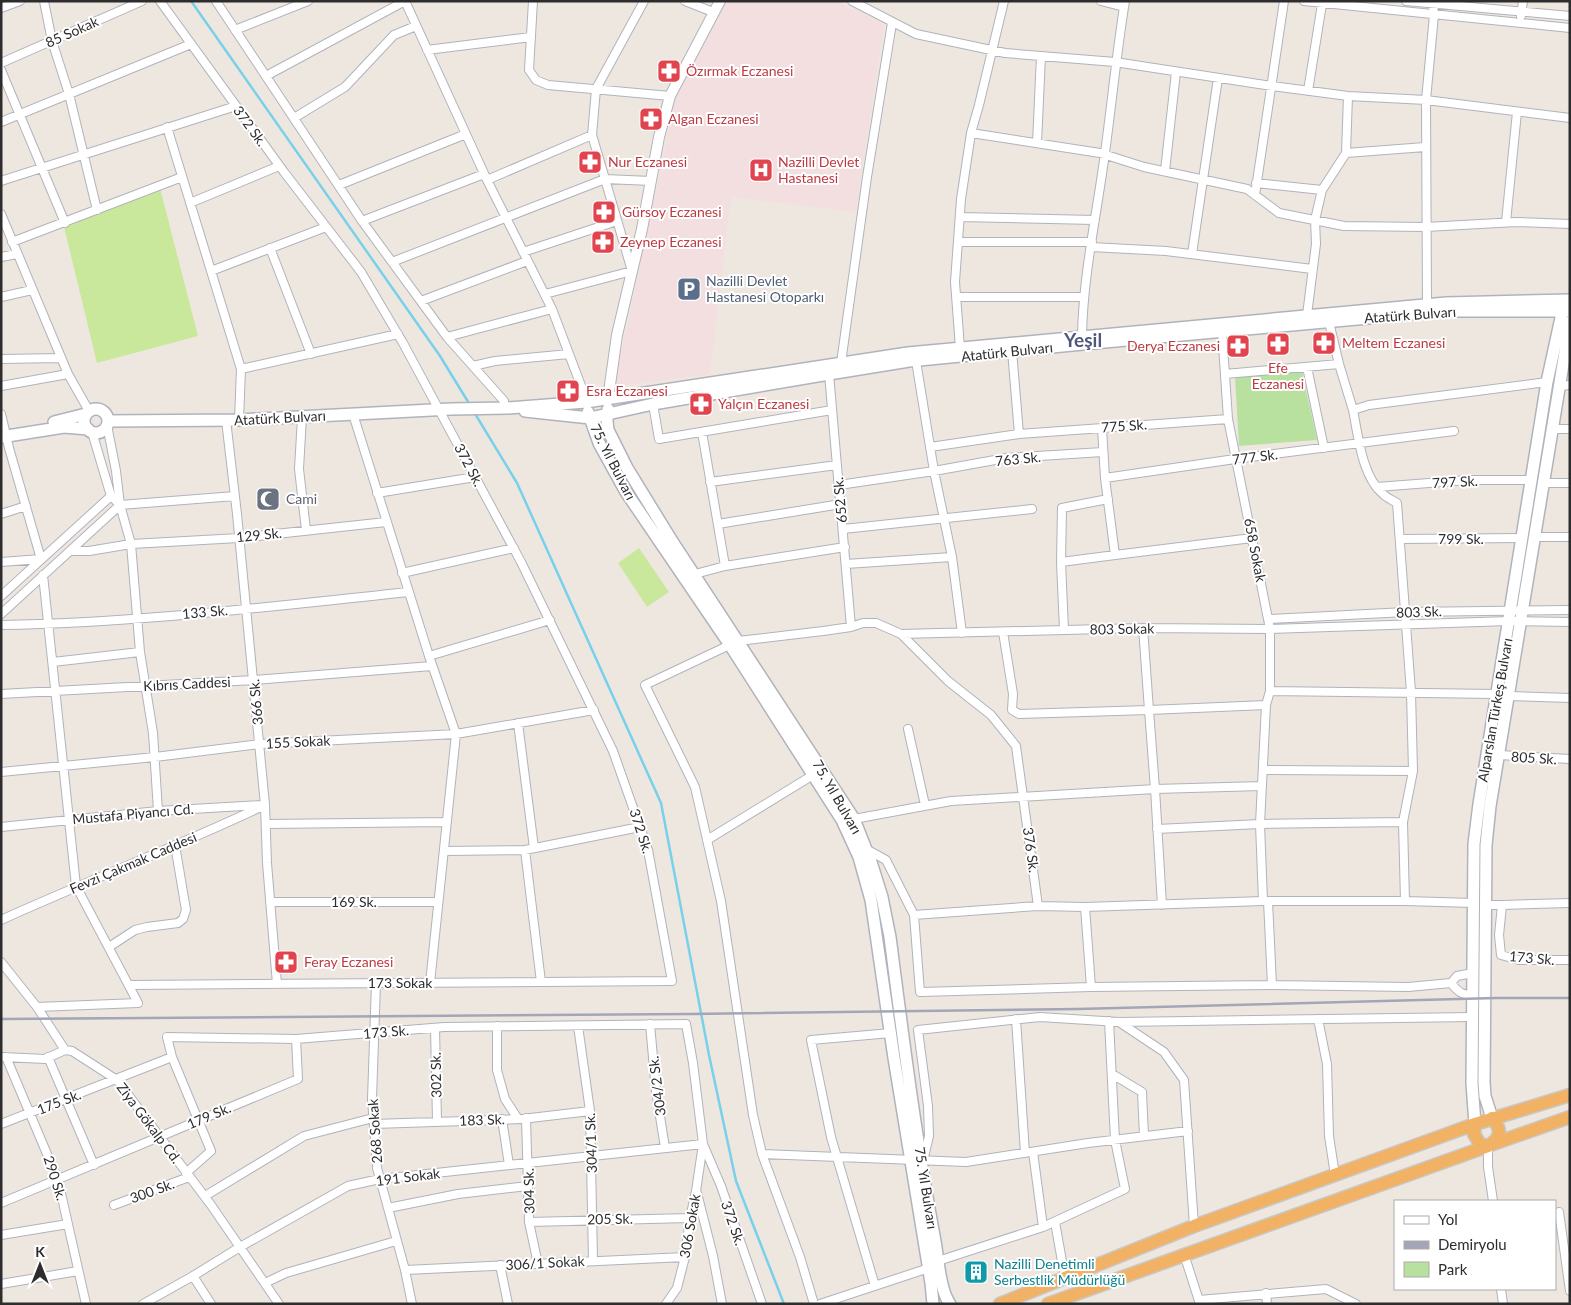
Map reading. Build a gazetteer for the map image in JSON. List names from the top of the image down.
{
  "streets": {
    "main road": ["Atatürk Bulvarı", "75. Yıl Bulvarı", "Alparslan Türkeş Bulvarı"],
    "street": [
      "85 Sokak",
      "372 Sk.",
      "775 Sk.",
      "777 Sk.",
      "763 Sk.",
      "797 Sk.",
      "652 Sk.",
      "129 Sk.",
      "799 Sk.",
      "658 Sokak",
      "133 Sk.",
      "803 Sk.",
      "803 Sokak",
      "Kıbrıs Caddesi",
      "366 Sk.",
      "155 Sokak",
      "805 Sk.",
      "Mustafa Piyancı Cd.",
      "376 Sk.",
      "Fevzi Çakmak Caddesi",
      "169 Sk.",
      "173 Sk.",
      "173 Sokak",
      "302 Sk.",
      "304/2 Sk.",
      "175 Sk.",
      "179 Sk.",
      "183 Sk.",
      "Ziya Gökalp Cd.",
      "268 Sokak",
      "304/1 Sk.",
      "191 Sokak",
      "290 Sk.",
      "300 Sk.",
      "304 Sk.",
      "205 Sk.",
      "306 Sokak",
      "306/1 Sokak"
    ]
  },
  "crossings": [
    ["372 Sk.", "Atatürk Bulvarı"],
    ["372 Sk.", "155 Sokak"],
    ["372 Sk.", "173 Sk."],
    ["372 Sk.", "173 Sokak"],
    ["372 Sk.", "191 Sokak"],
    ["372 Sk.", "306 Sokak"],
    ["Atatürk Bulvarı", "75. Yıl Bulvarı"],
    ["Atatürk Bulvarı", "652 Sk."],
    ["Atatürk Bulvarı", "658 Sokak"],
    ["Atatürk Bulvarı", "366 Sk."],
    ["Atatürk Bulvarı", "Alparslan Türkeş Bulvarı"],
    ["775 Sk.", "658 Sokak"],
    ["777 Sk.", "658 Sokak"],
    ["763 Sk.", "652 Sk."],
    ["75. Yıl Bulvarı", "803 Sokak"],
    ["797 Sk.", "Alparslan Türkeş Bulvarı"],
    ["652 Sk.", "803 Sokak"],
    ["129 Sk.", "366 Sk."],
    ["799 Sk.", "Alparslan Türkeş Bulvarı"],
    ["658 Sokak", "803 Sk."],
    ["658 Sokak", "803 Sokak"],
    ["133 Sk.", "366 Sk."],
    ["803 Sk.", "803 Sokak"],
    ["803 Sk.", "Alparslan Türkeş Bulvarı"],
    ["803 Sokak", "Alparslan Türkeş Bulvarı"],
    ["803 Sokak", "376 Sk."],
    ["Kıbrıs Caddesi", "366 Sk."],
    ["366 Sk.", "155 Sokak"],
    ["366 Sk.", "Mustafa Piyancı Cd."],
    ["366 Sk.", "Fevzi Çakmak Caddesi"],
    ["366 Sk.", "169 Sk."],
    ["366 Sk.", "173 Sokak"],
    ["Alparslan Türkeş Bulvarı", "805 Sk."],
    ["Mustafa Piyancı Cd.", "Fevzi Çakmak Caddesi"],
    ["173 Sk.", "302 Sk."],
    ["173 Sk.", "304/2 Sk."],
    ["173 Sk.", "179 Sk."],
    ["173 Sk.", "268 Sokak"],
    ["173 Sk.", "304/1 Sk."],
    ["173 Sk.", "300 Sk."],
    ["173 Sk.", "304 Sk."],
    ["173 Sokak", "268 Sokak"],
    ["302 Sk.", "183 Sk."],
    ["304/2 Sk.", "191 Sokak"],
    ["175 Sk.", "Ziya Gökalp Cd."],
    ["175 Sk.", "290 Sk."],
    ["179 Sk.", "Ziya Gökalp Cd."],
    ["179 Sk.", "290 Sk."],
    ["179 Sk.", "300 Sk."],
    ["183 Sk.", "Ziya Gökalp Cd."],
    ["183 Sk.", "268 Sokak"],
    ["183 Sk.", "304/1 Sk."],
    ["183 Sk.", "304 Sk."],
    ["Ziya Gökalp Cd.", "191 Sokak"],
    ["Ziya Gökalp Cd.", "300 Sk."],
    ["268 Sokak", "191 Sokak"],
    ["268 Sokak", "306/1 Sokak"],
    ["304/1 Sk.", "191 Sokak"],
    ["304/1 Sk.", "205 Sk."],
    ["304/1 Sk.", "306/1 Sokak"],
    ["191 Sokak", "304 Sk."],
    ["191 Sokak", "306 Sokak"],
    ["304 Sk.", "205 Sk."],
    ["304 Sk.", "306/1 Sokak"],
    ["205 Sk.", "306 Sokak"],
    ["306 Sokak", "306/1 Sokak"]
  ],
  "districts": ["Yeşil"],
  "places": {
    "pharmacy": [
      "Özırmak Eczanesi",
      "Algan Eczanesi",
      "Nur Eczanesi",
      "Gürsoy Eczanesi",
      "Zeynep Eczanesi",
      "Meltem Eczanesi",
      "Efe Eczanesi",
      "Derya Eczanesi",
      "Esra Eczanesi",
      "Yalçın Eczanesi",
      "Feray Eczanesi"
    ],
    "hospital": ["Nazilli Devlet Hastanesi"],
    "parking": ["Nazilli Devlet Hastanesi Otoparkı"],
    "mosque": ["Cami"],
    "building": ["Nazilli Denetimli Serbestlik Müdürlüğü"]
  },
  "legend": ["Yol", "Demiryolu", "Park"],
  "north": "top"
}
